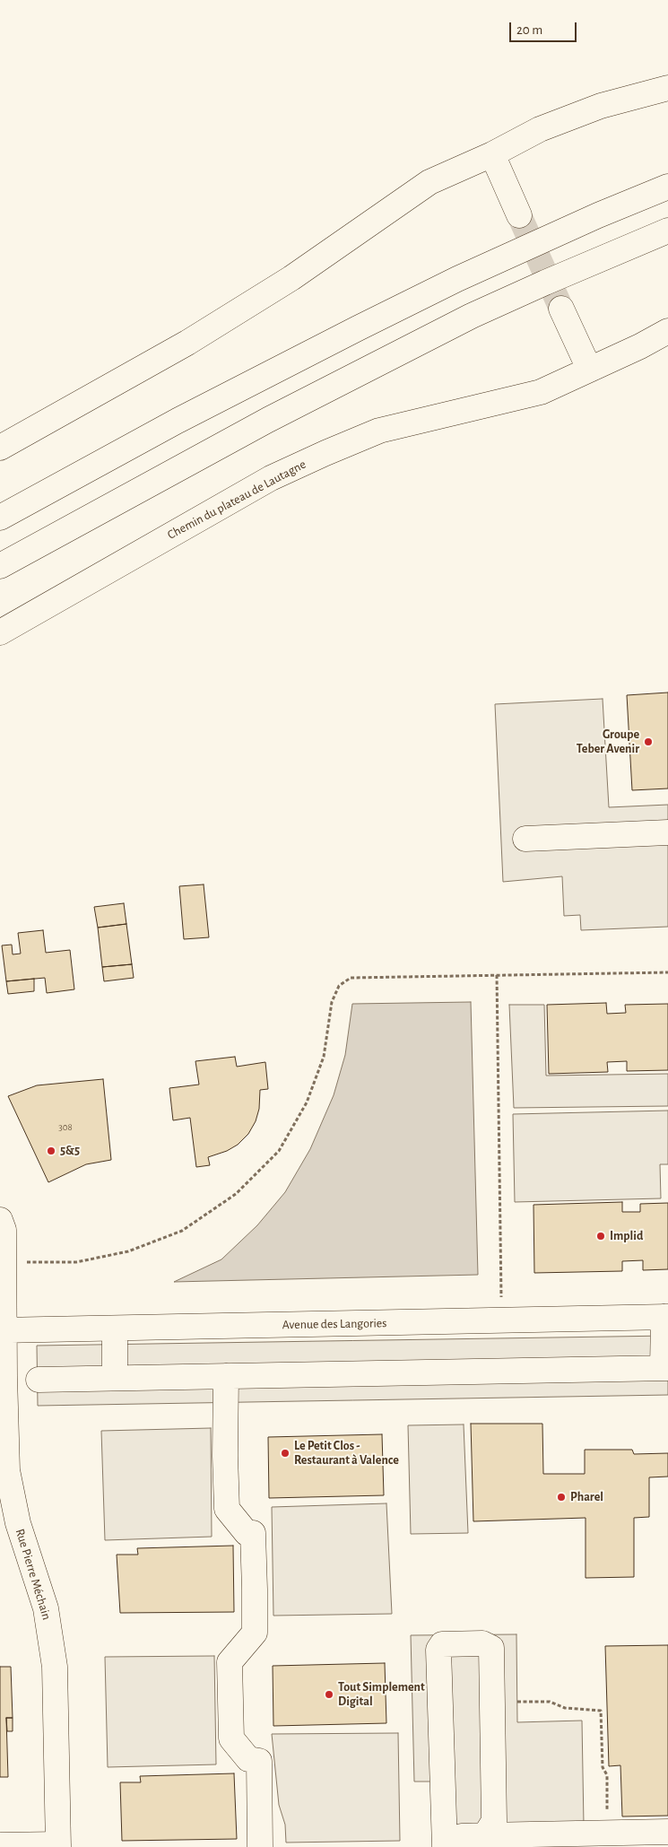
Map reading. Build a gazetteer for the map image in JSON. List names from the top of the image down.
{
  "streets": {
    "main road": ["Chemin du plateau de Lautagne", "Avenue des Langories", "Rue Pierre Méchain"]
  },
  "crossings": [
    ["Avenue des Langories", "Rue Pierre Méchain"]
  ],
  "places": [
    "Groupe Teber Avenir",
    "5&5",
    "Implid",
    "Le Petit Clos - Restaurant à Valence",
    "Pharel",
    "Tout Simplement Digital"
  ],
  "house_numbers": ["308"],
  "scale_bar": "20 m"
}
